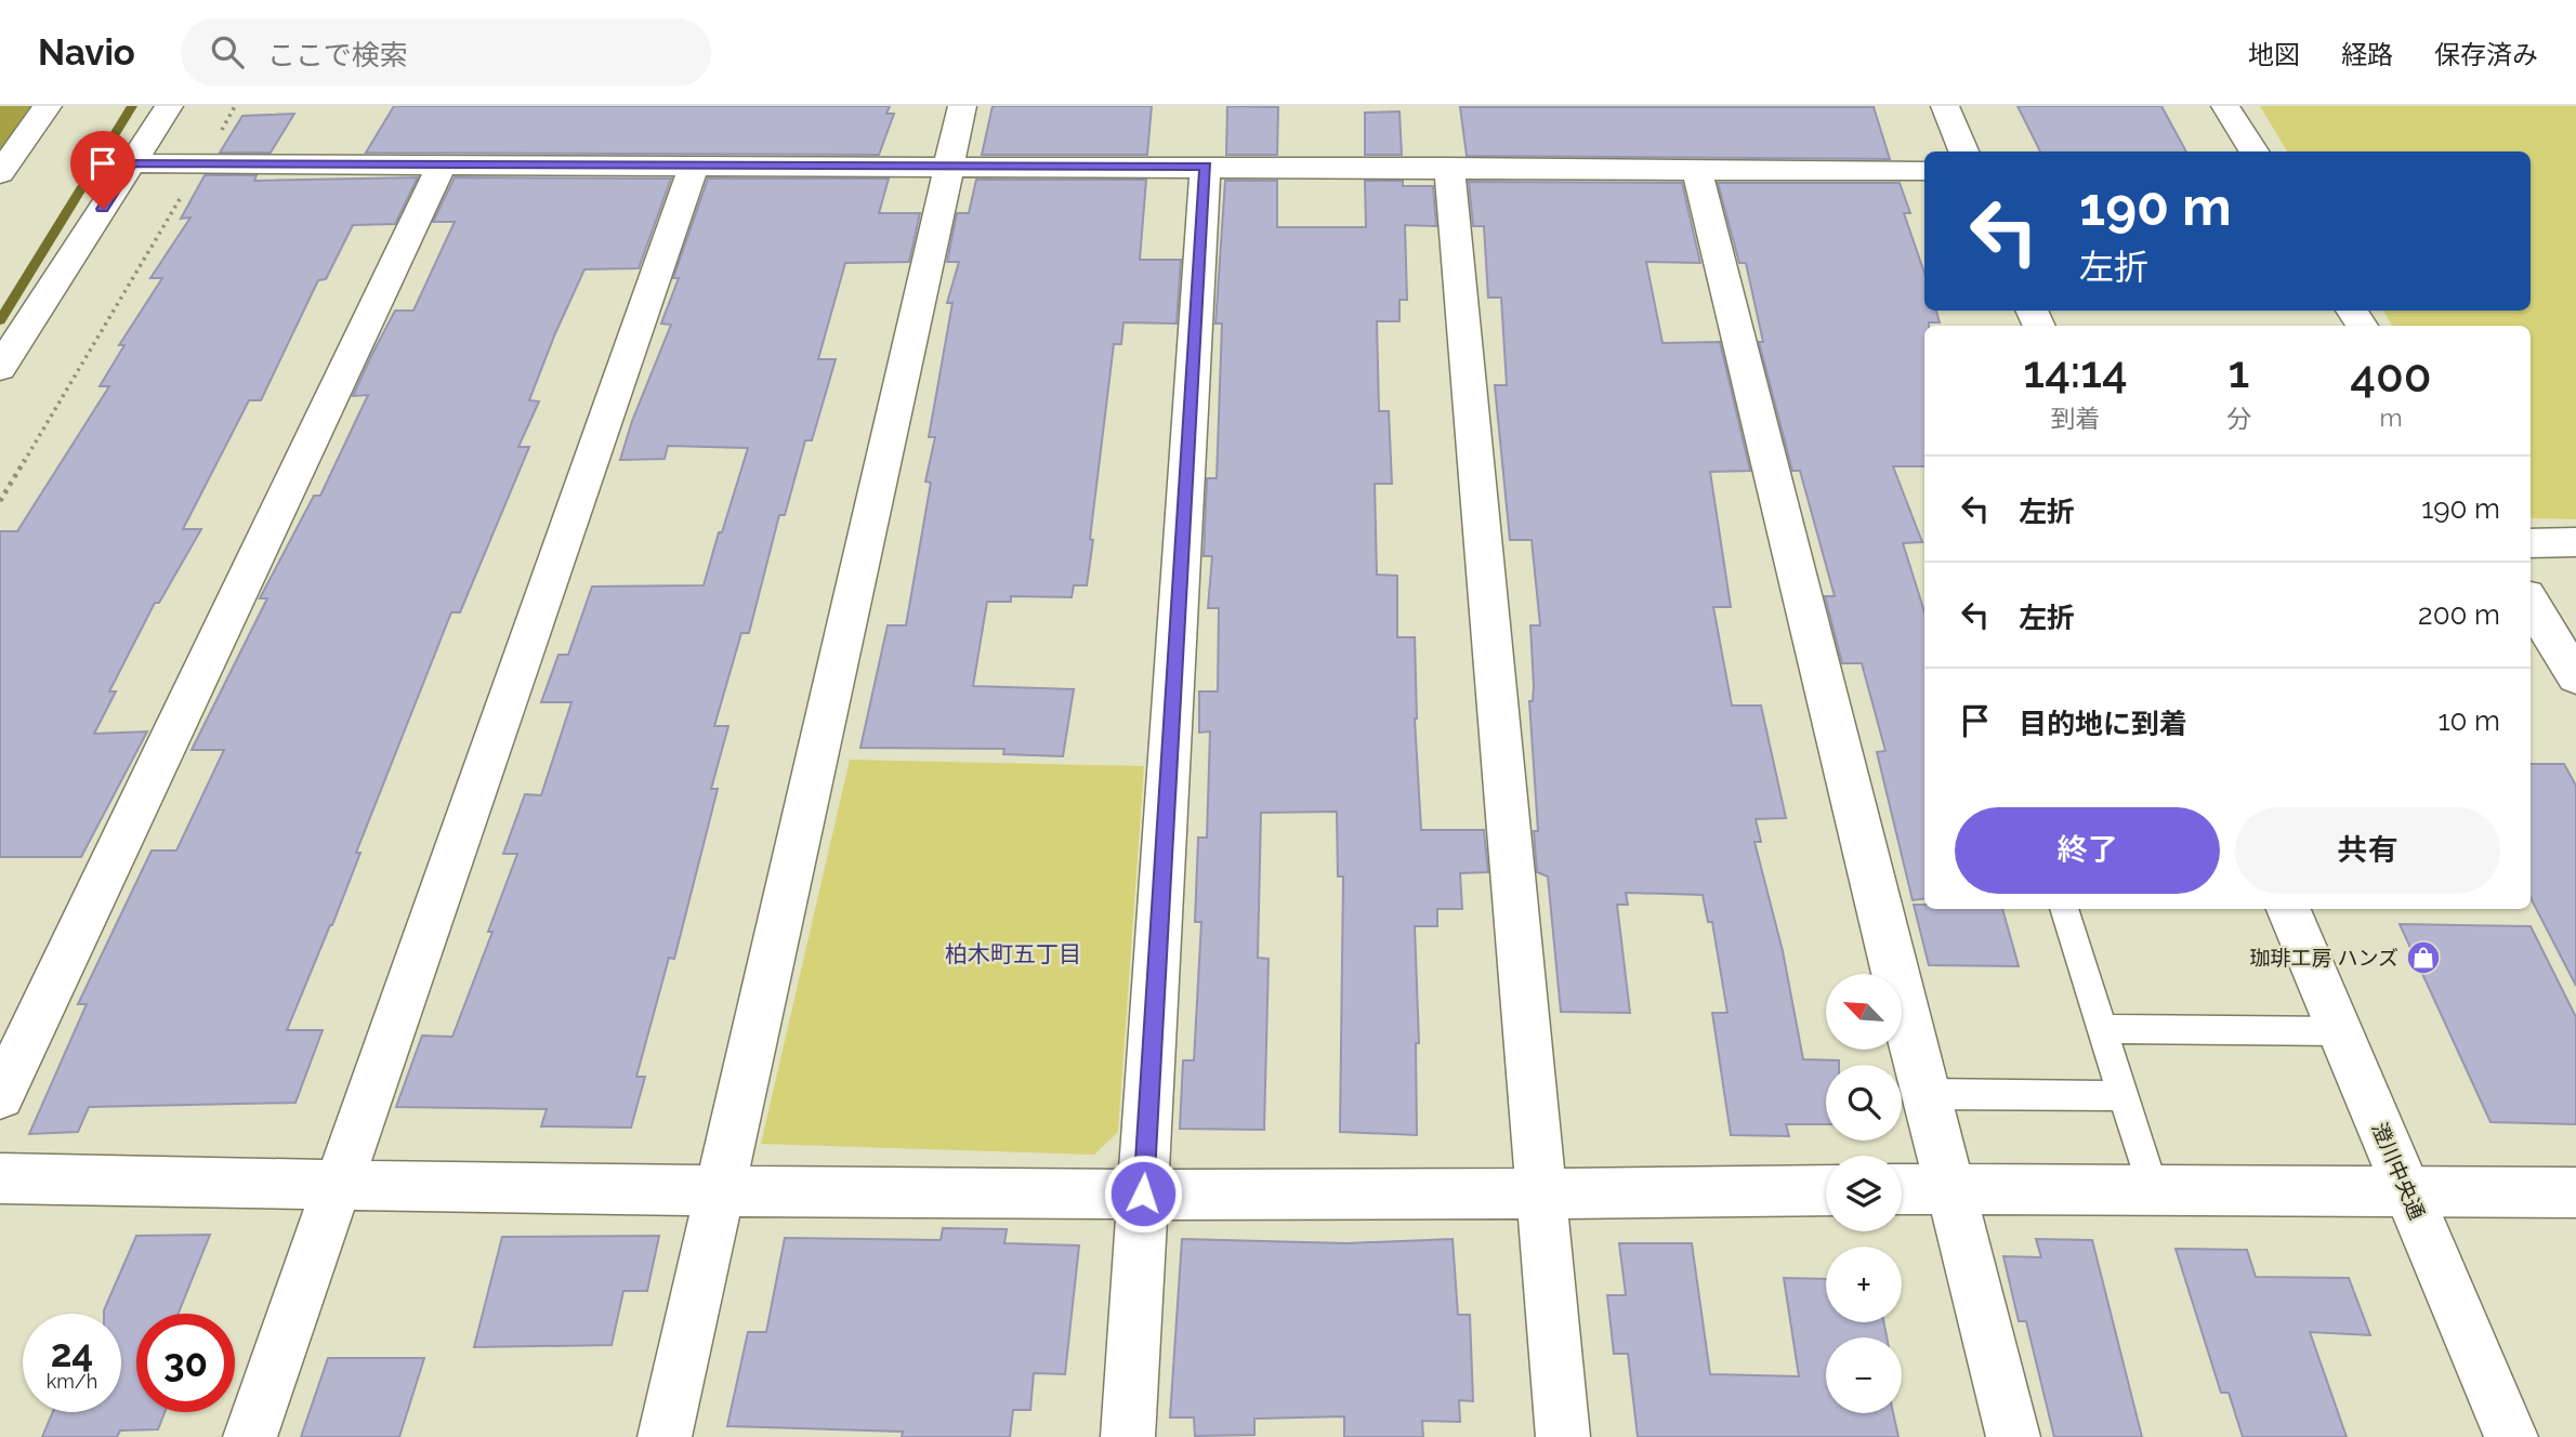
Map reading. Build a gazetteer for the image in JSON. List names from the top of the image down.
{
  "streets": {
    "street": ["澄川中央通"]
  },
  "districts": ["柏木町五丁目"],
  "places": {
    "shop": ["珈琲工房 ハンズ"]
  },
  "north": "top left",
  "page": {
    "header": "Navio",
    "search": "ここで検索",
    "nav": ["地図", "経路", "保存済み"],
    "turn": ["190 m", "左折"],
    "eta": [
      "14:14",
      "到着",
      "1",
      "分",
      "400",
      "m"
    ],
    "list": [
      {
        "name": "左折",
        "value": "190 m"
      },
      {
        "name": "左折",
        "value": "200 m"
      },
      {
        "name": "目的地に到着",
        "value": "10 m"
      }
    ],
    "buttons": ["終了", "共有"],
    "map_buttons": ["+", "−"],
    "speed": "24 km/h",
    "limit": "30"
  }
}
